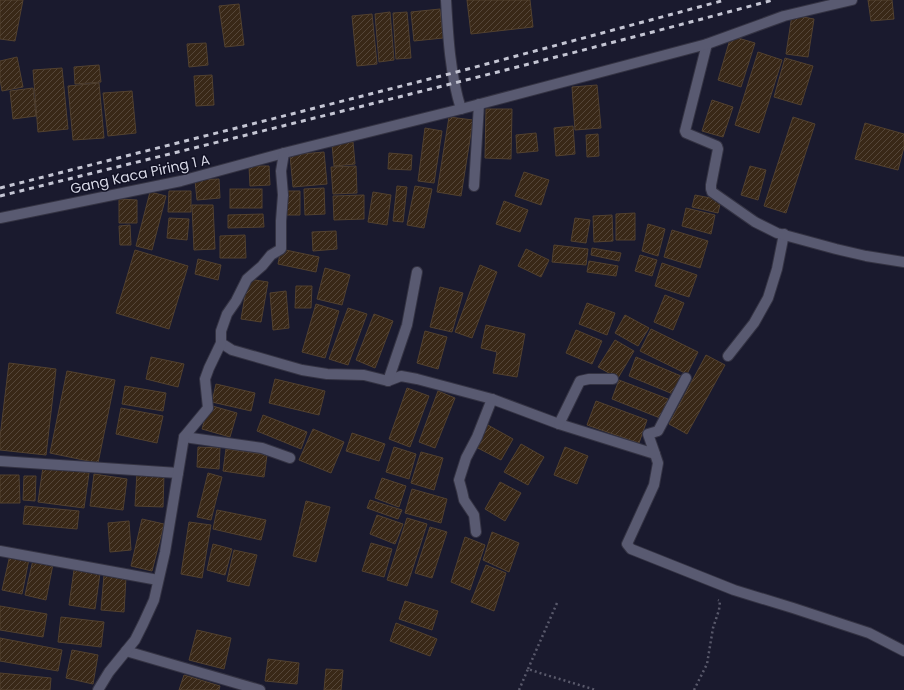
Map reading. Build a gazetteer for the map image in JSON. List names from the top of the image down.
{
  "streets": {
    "street": ["Gang Kaca Piring 1 A"]
  }
}
